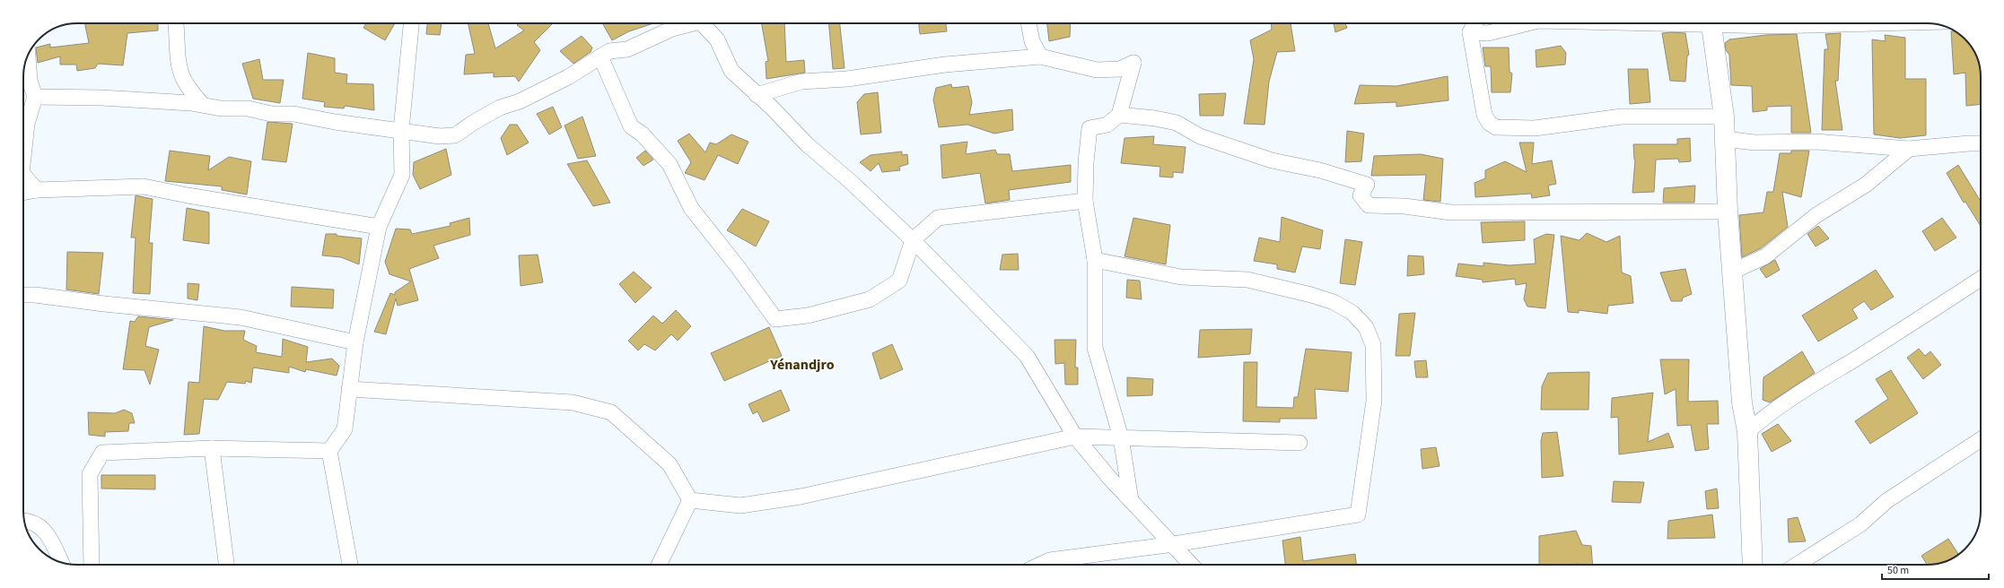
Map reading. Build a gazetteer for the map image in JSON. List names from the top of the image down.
{
  "districts": ["Yénandjro"],
  "scale_bar": "50 m"
}
